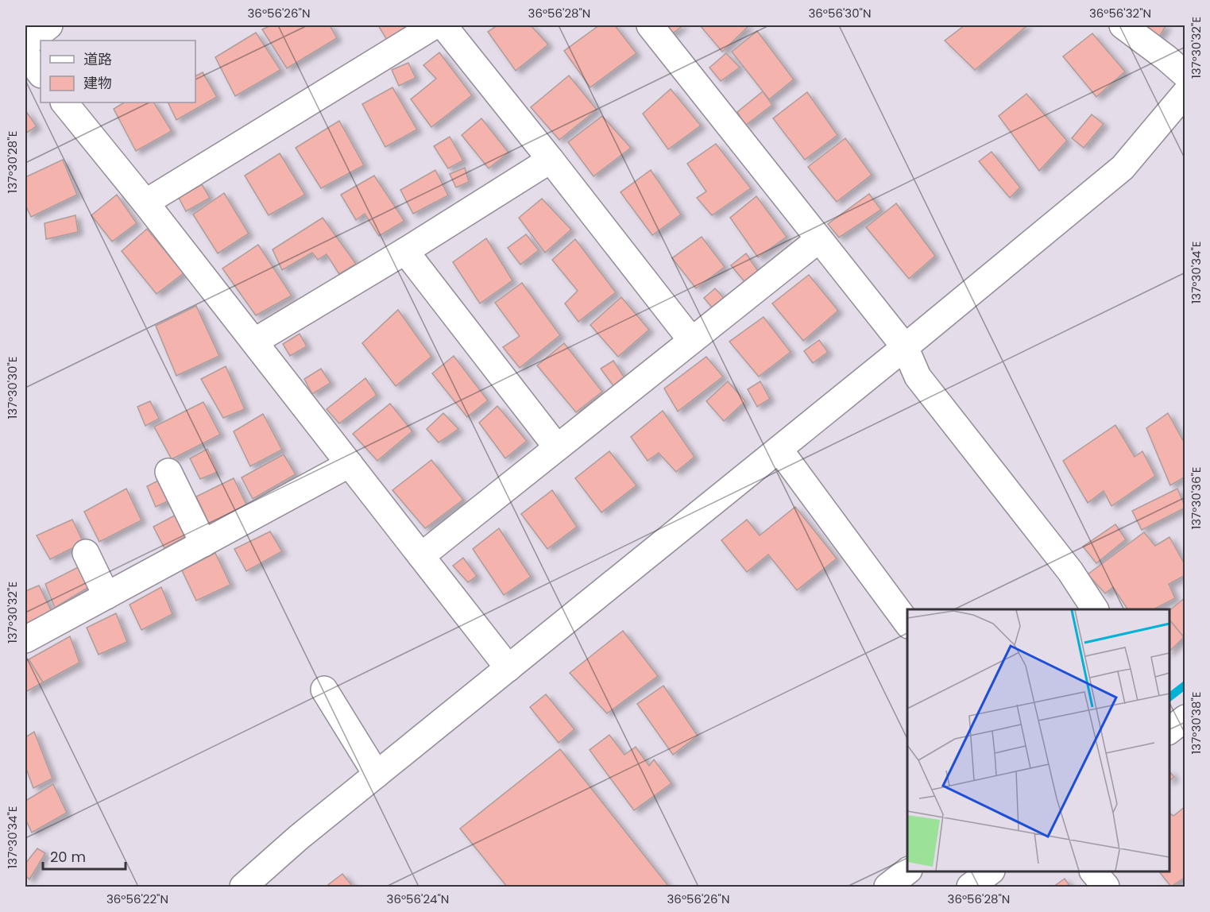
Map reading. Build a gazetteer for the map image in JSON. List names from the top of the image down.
{
  "legend": ["道路", "建物"],
  "scale_bar": "20 m",
  "coordinates": [
    "36°56'26\"N",
    "36°56'28\"N",
    "36°56'30\"N",
    "36°56'32\"N",
    "137°30'32\"E",
    "137°30'28\"E",
    "137°30'34\"E",
    "137°30'30\"E",
    "137°30'36\"E",
    "137°30'38\"E",
    "36°56'22\"N",
    "36°56'24\"N"
  ]
}
